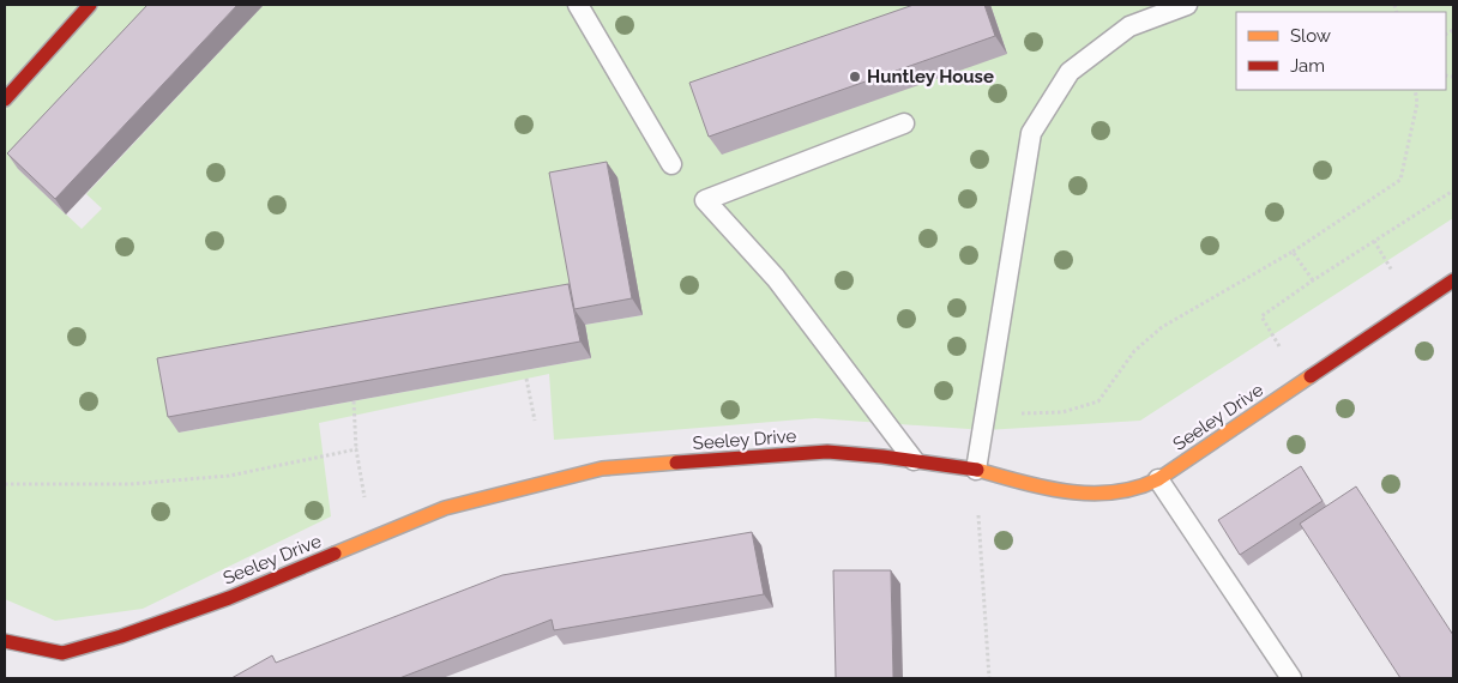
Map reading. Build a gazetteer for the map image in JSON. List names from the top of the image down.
{
  "streets": {
    "street": ["Seeley Drive"]
  },
  "places": ["Huntley House"],
  "legend": ["Slow", "Jam"]
}
